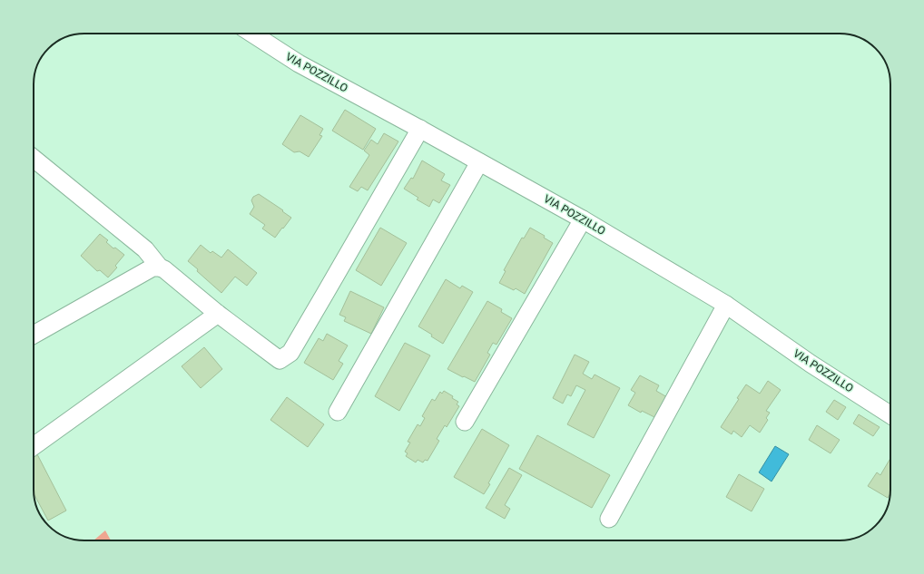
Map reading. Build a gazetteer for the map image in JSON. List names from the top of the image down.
{
  "streets": {
    "street": ["VIA POZZILLO"]
  }
}
